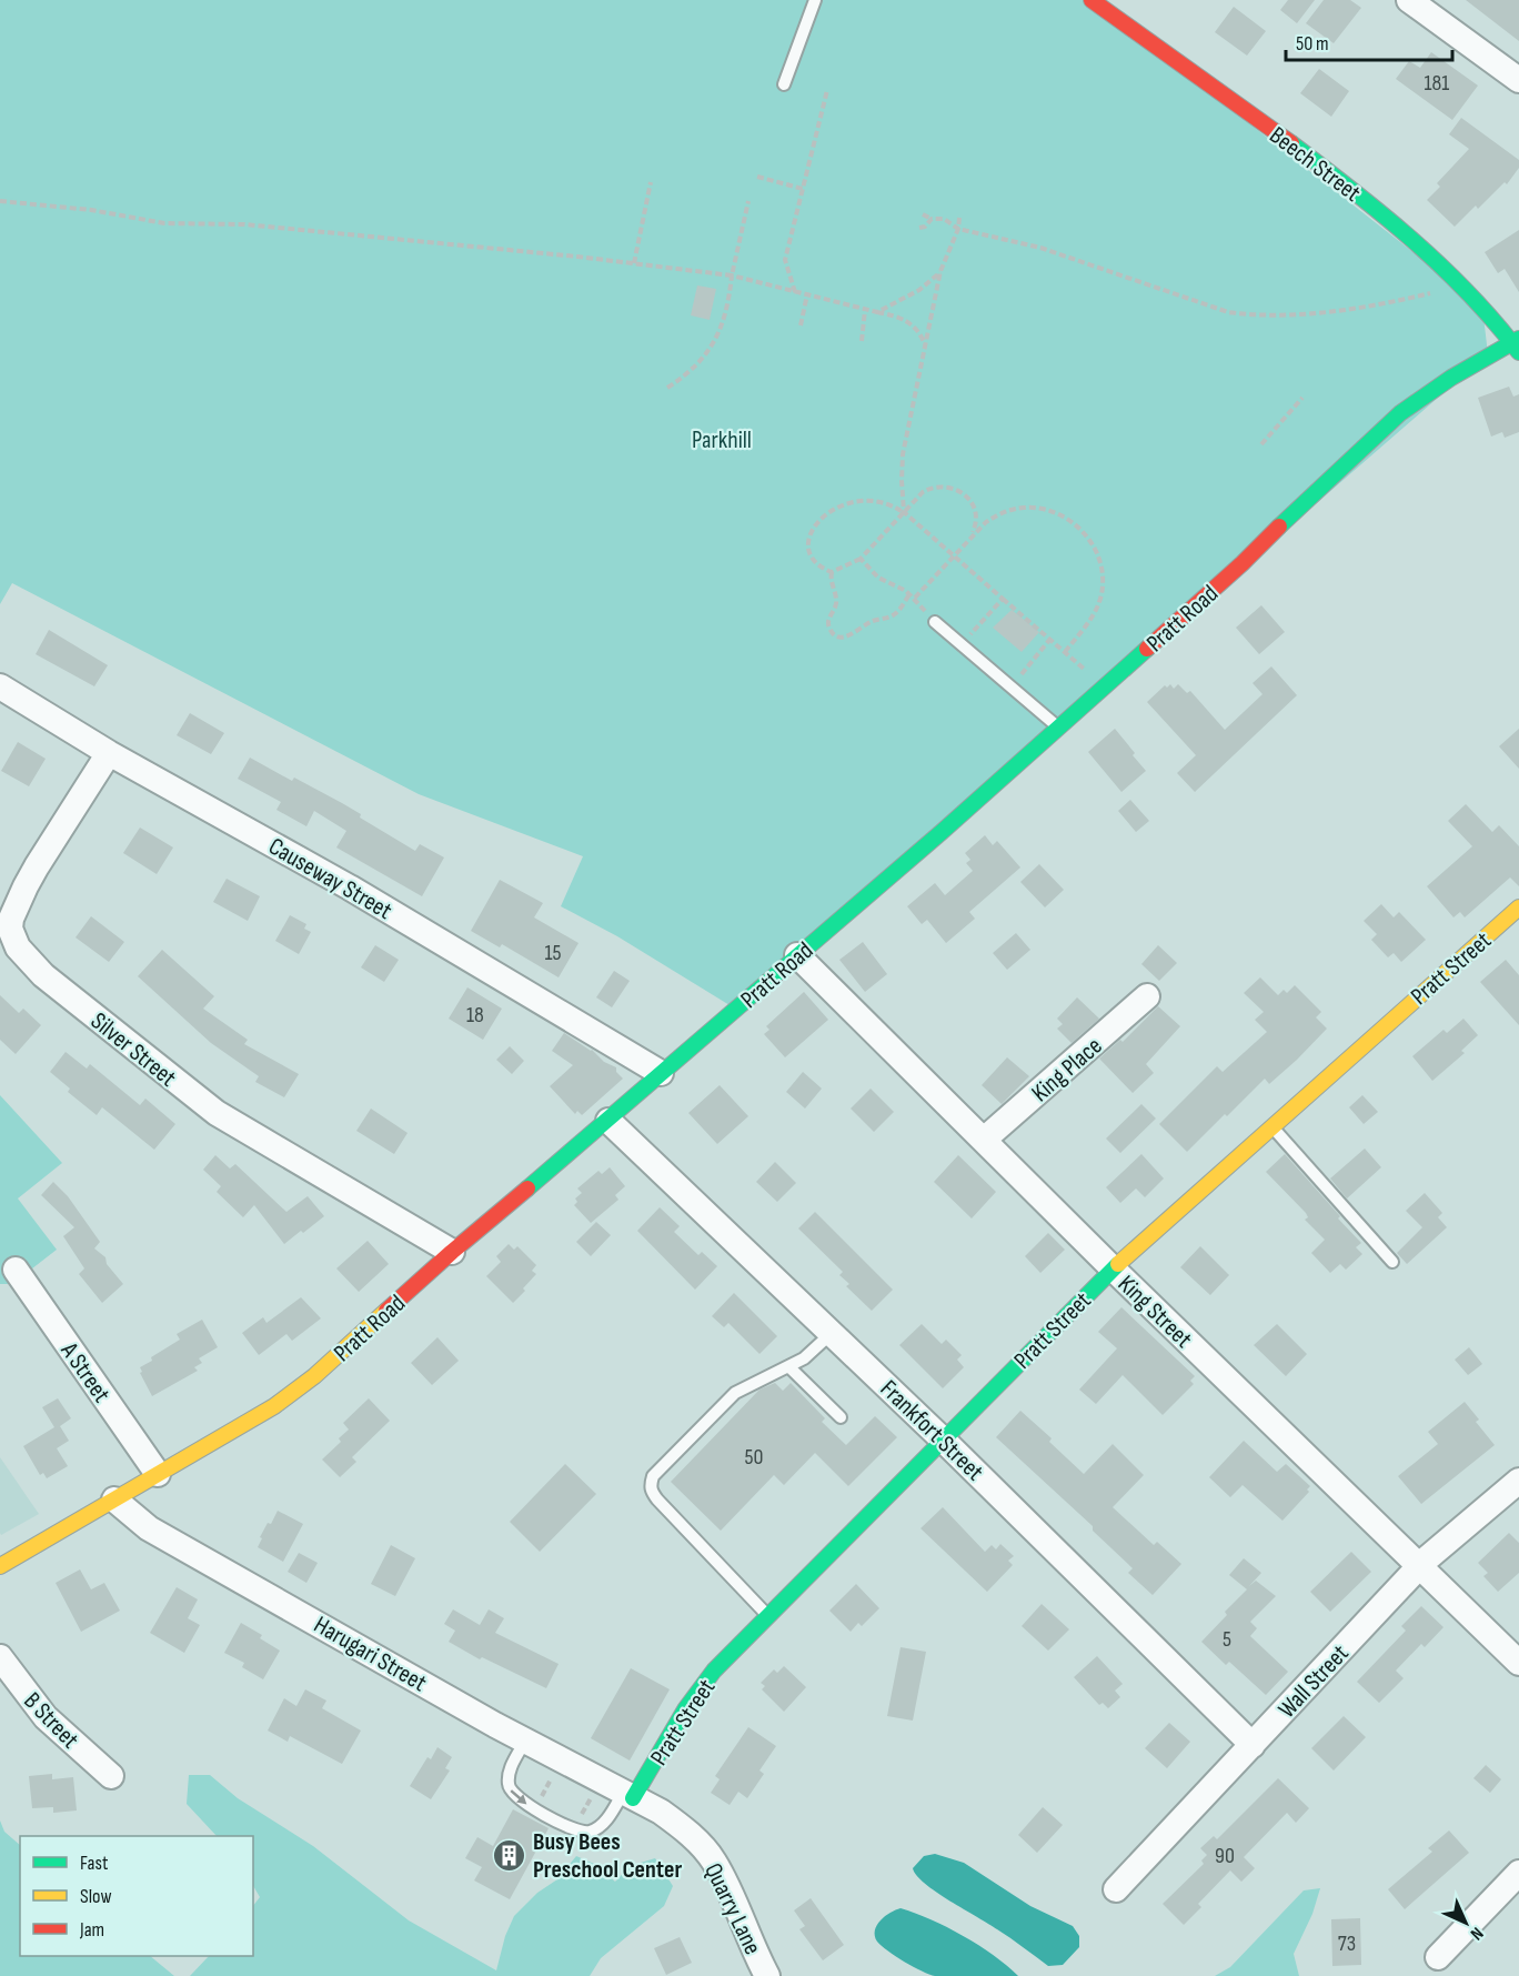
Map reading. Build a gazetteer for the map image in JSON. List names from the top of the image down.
{
  "streets": {
    "street": [
      "Beech Street",
      "Pratt Road",
      "Causeway Street",
      "Pratt Street",
      "Silver Street",
      "King Place",
      "King Street",
      "A Street",
      "Frankfort Street",
      "Harugari Street",
      "Wall Street",
      "B Street",
      "Quarry Lane"
    ]
  },
  "crossings": [
    ["Beech Street", "Pratt Road"],
    ["Pratt Road", "Causeway Street"],
    ["Pratt Road", "Silver Street"],
    ["Pratt Road", "King Street"],
    ["Pratt Road", "A Street"],
    ["Pratt Road", "Frankfort Street"],
    ["Pratt Road", "Harugari Street"],
    ["Causeway Street", "Silver Street"],
    ["Pratt Street", "King Street"],
    ["Pratt Street", "Frankfort Street"],
    ["Pratt Street", "Harugari Street"],
    ["Pratt Street", "Quarry Lane"],
    ["King Place", "King Street"],
    ["King Street", "Wall Street"],
    ["Frankfort Street", "Wall Street"],
    ["Harugari Street", "Quarry Lane"]
  ],
  "parks": ["Parkhill"],
  "places": {
    "building": ["Busy Bees Preschool Center"]
  },
  "house_numbers": [
    "181",
    "15",
    "18",
    "50",
    "5",
    "90",
    "73"
  ],
  "legend": ["Fast", "Slow", "Jam"],
  "scale_bar": "50 m",
  "north": "bottom right"
}
